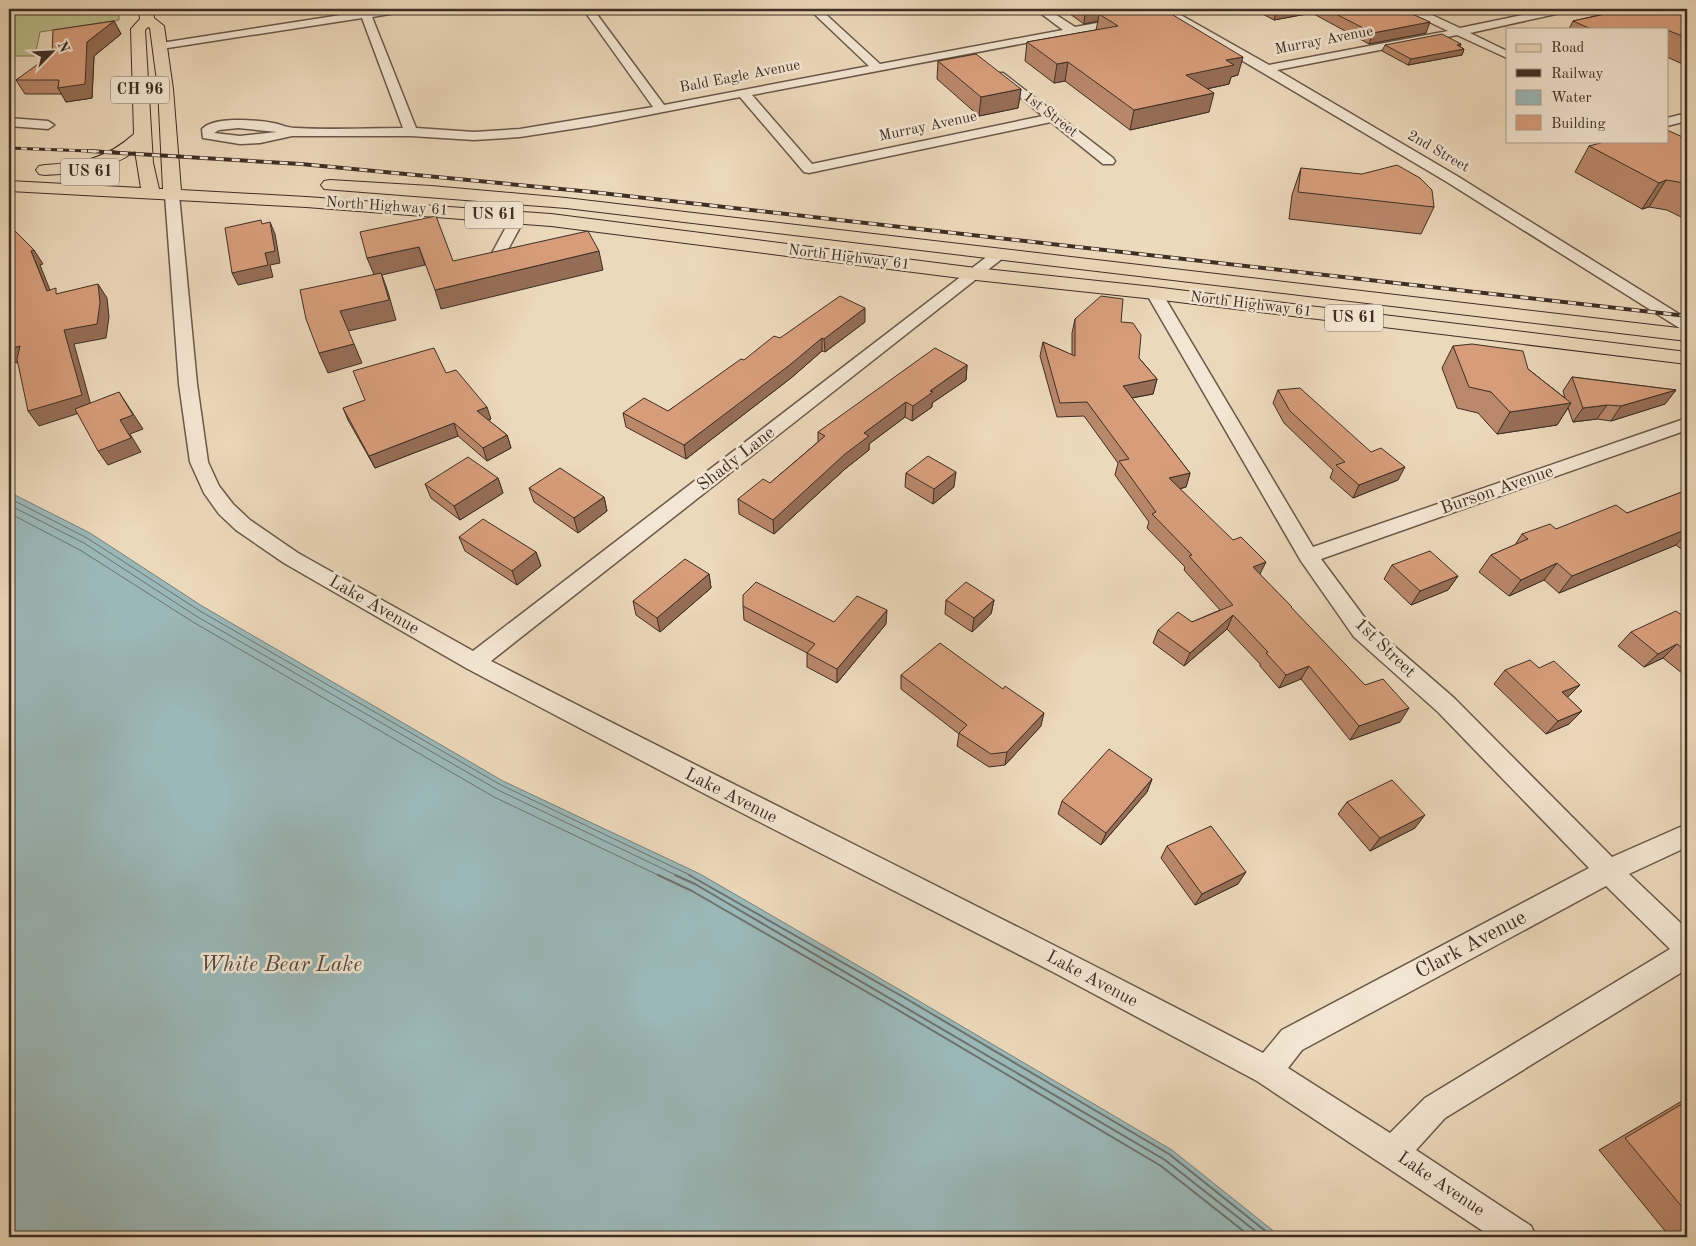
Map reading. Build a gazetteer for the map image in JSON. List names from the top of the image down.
{
  "streets": {
    "main road": ["CH 96", "US 61", "North Highway 61"],
    "street": [
      "Murray Avenue",
      "Bald Eagle Avenue",
      "1st Street",
      "2nd Street",
      "Shady Lane",
      "Burson Avenue",
      "Lake Avenue",
      "Clark Avenue"
    ]
  },
  "crossings": [
    ["Murray Avenue", "Bald Eagle Avenue"],
    ["Murray Avenue", "1st Street"],
    ["Murray Avenue", "2nd Street"],
    ["Bald Eagle Avenue", "1st Street"],
    ["Bald Eagle Avenue", "2nd Street"],
    ["CH 96", "North Highway 61"],
    ["CH 96", "Lake Avenue"],
    ["1st Street", "North Highway 61"],
    ["1st Street", "Burson Avenue"],
    ["1st Street", "Clark Avenue"],
    ["North Highway 61", "Shady Lane"],
    ["North Highway 61", "Lake Avenue"],
    ["Shady Lane", "Lake Avenue"],
    ["Lake Avenue", "Clark Avenue"]
  ],
  "water": ["White Bear Lake"],
  "legend": [
    "Road",
    "Railway",
    "Water",
    "Building"
  ],
  "north": "top right"
}
